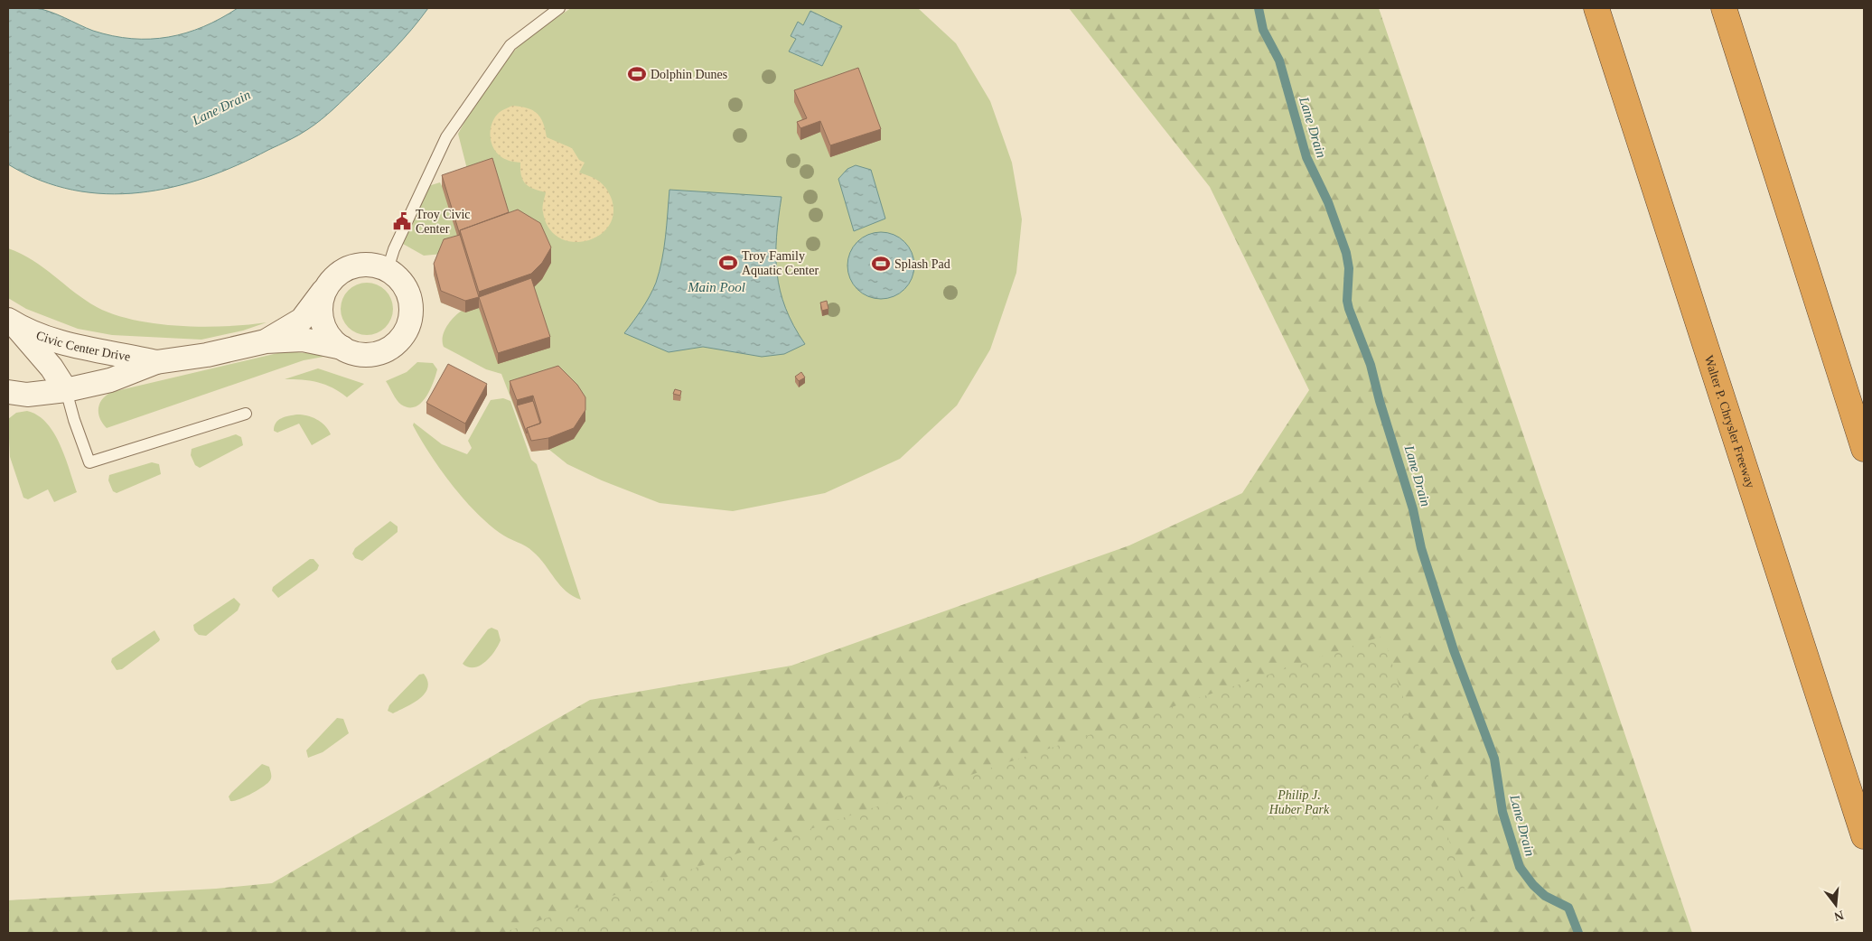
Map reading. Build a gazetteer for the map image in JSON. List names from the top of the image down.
{
  "streets": {
    "highway": ["Walter P. Chrysler Freeway"],
    "street": ["Civic Center Drive"]
  },
  "water": ["Lane Drain", "Main Pool"],
  "parks": ["Philip J. Huber Park"],
  "places": {
    "sports": ["Dolphin Dunes", "Troy Family Aquatic Center", "Splash Pad"],
    "public building": ["Troy Civic Center"]
  },
  "north": "bottom"
}
